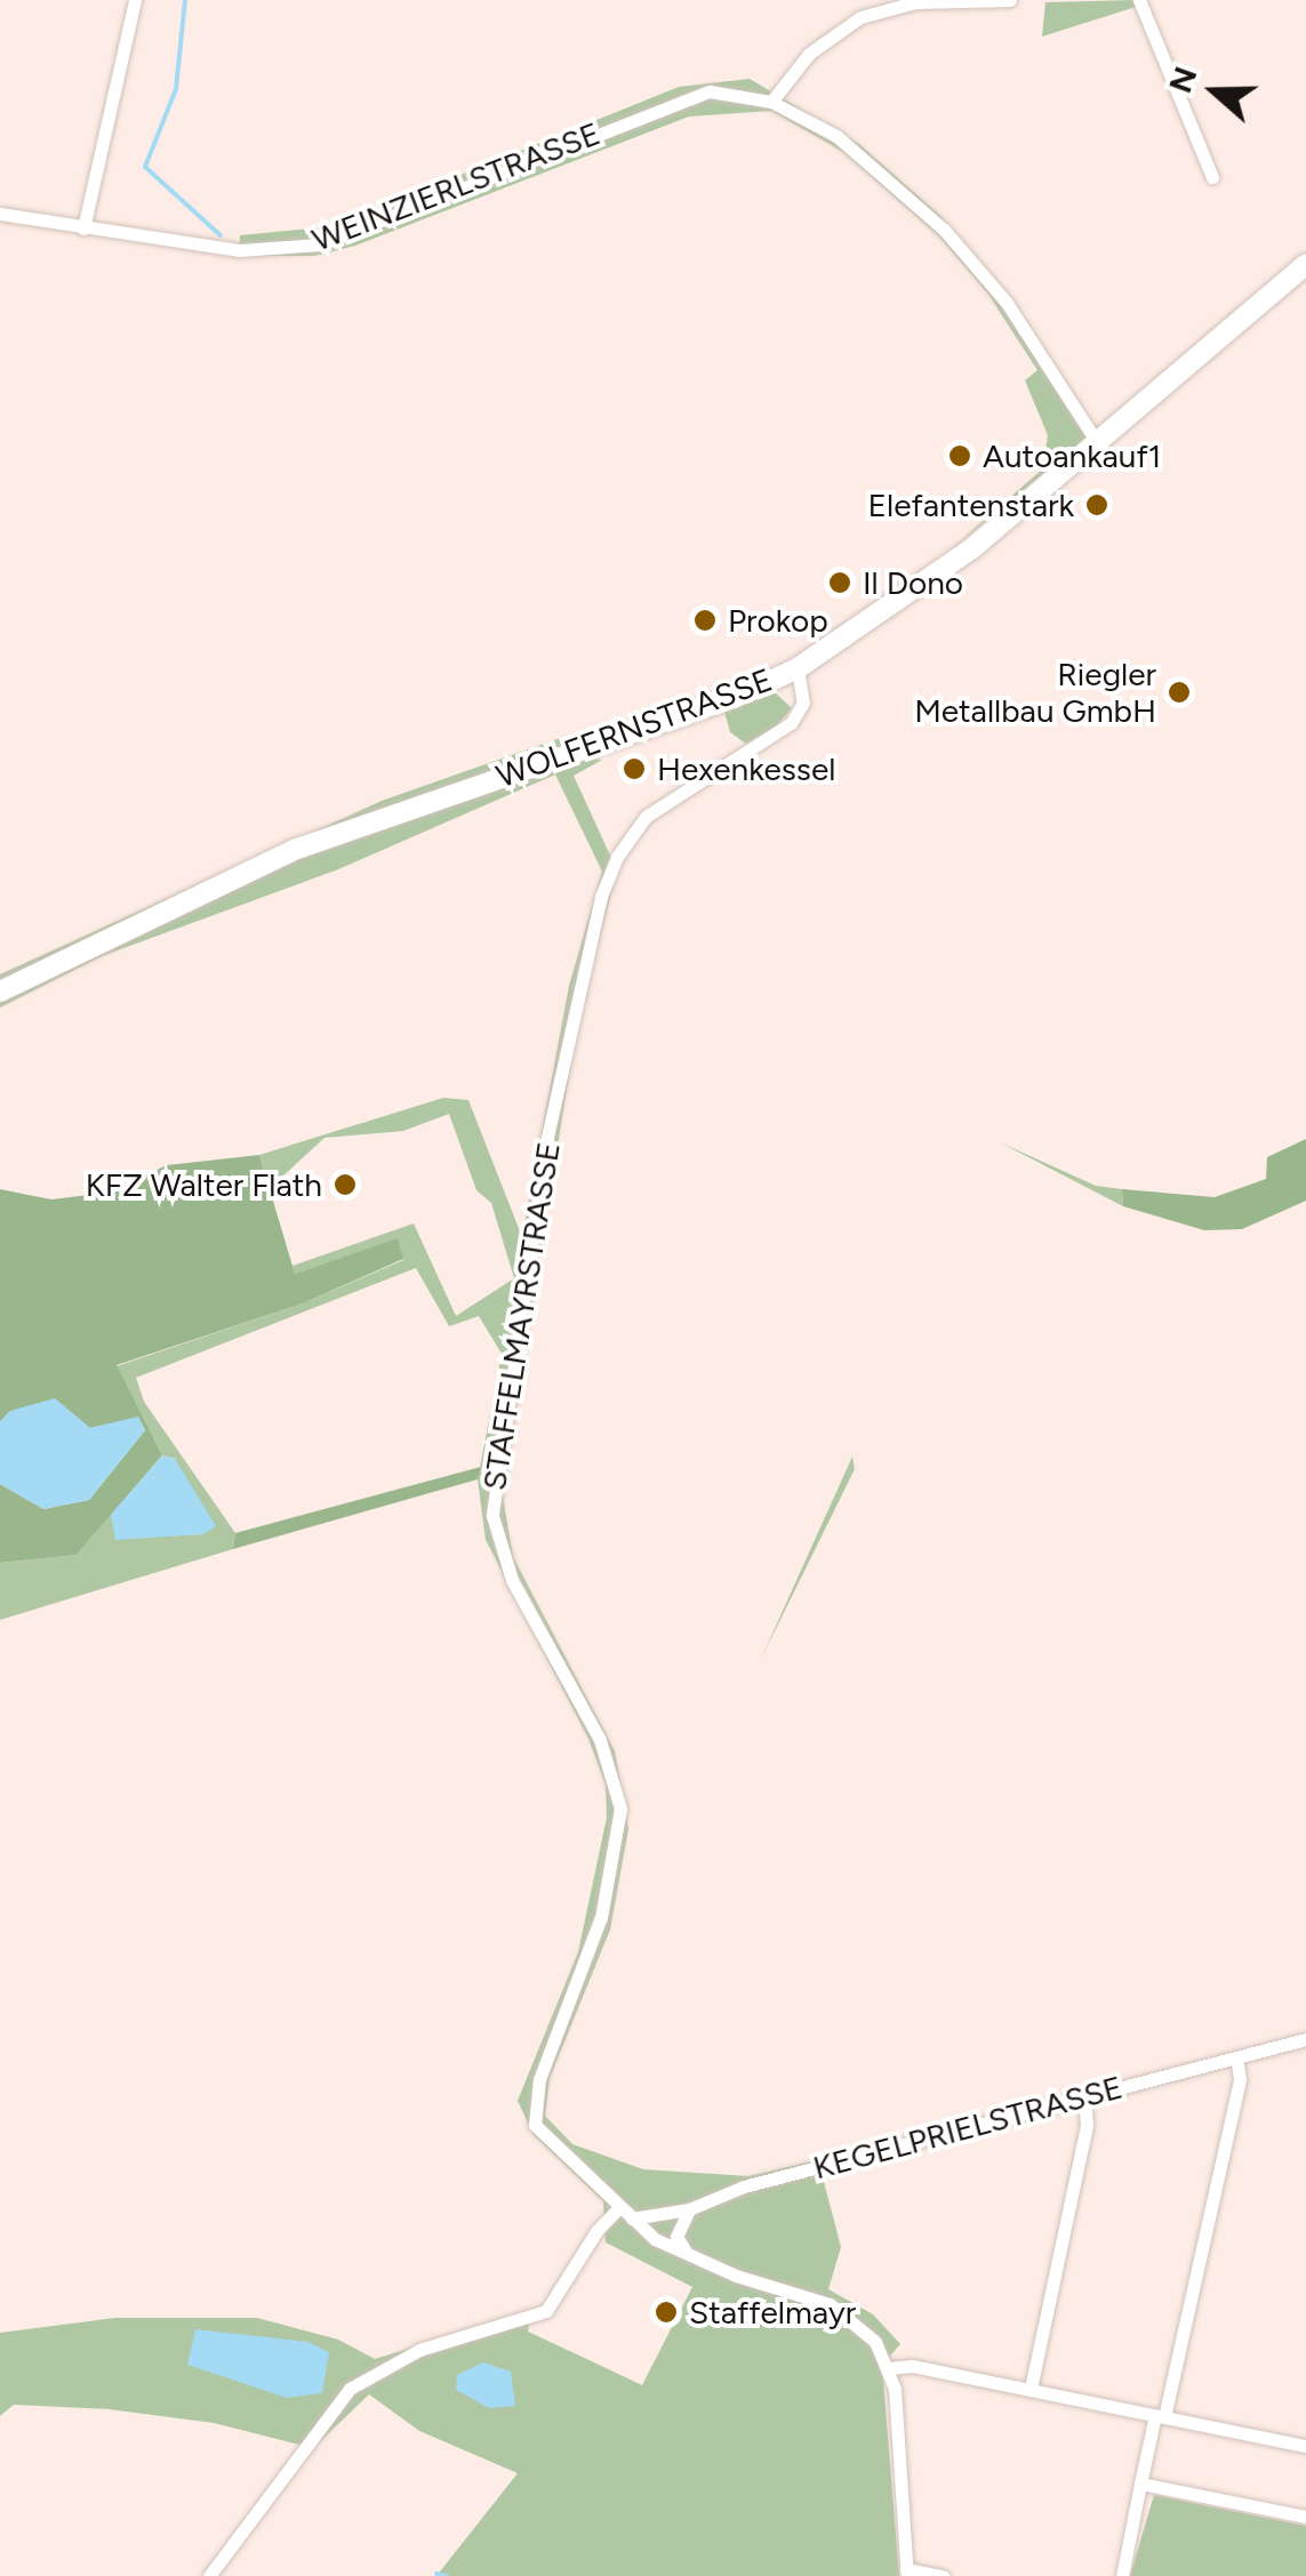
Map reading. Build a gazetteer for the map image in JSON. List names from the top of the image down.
{
  "streets": {
    "main road": ["WOLFERNSTRASSE"],
    "street": ["WEINZIERLSTRASSE", "STAFFELMAYRSTRASSE", "KEGELPRIELSTRASSE"]
  },
  "crossings": [
    ["WEINZIERLSTRASSE", "WOLFERNSTRASSE"],
    ["WOLFERNSTRASSE", "STAFFELMAYRSTRASSE"],
    ["STAFFELMAYRSTRASSE", "KEGELPRIELSTRASSE"]
  ],
  "places": [
    "Autoankauf1",
    "Elefantenstark",
    "Il Dono",
    "Prokop",
    "Riegler Metallbau GmbH",
    "Hexenkessel",
    "KFZ Walter Flath",
    "Staffelmayr"
  ],
  "north": "left"
}
